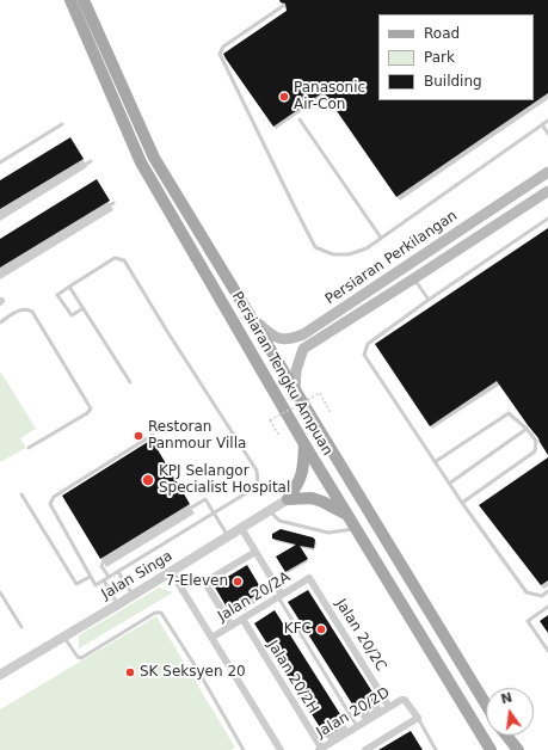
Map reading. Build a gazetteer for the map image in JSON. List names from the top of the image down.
{
  "streets": {
    "main road": ["Persiaran Perkilangan", "Persiaran Tengku Ampuan"],
    "street": [
      "Jalan Singa",
      "Jalan 20/2A",
      "Jalan 20/2C",
      "Jalan 20/2H",
      "Jalan 20/2D"
    ]
  },
  "crossings": [
    ["Persiaran Perkilangan", "Persiaran Tengku Ampuan"],
    ["Jalan 20/2A", "Jalan 20/2C"],
    ["Jalan 20/2A", "Jalan 20/2H"],
    ["Jalan 20/2C", "Jalan 20/2D"],
    ["Jalan 20/2H", "Jalan 20/2D"]
  ],
  "places": [
    "Panasonic Air-Con",
    "Restoran Panmour Villa",
    "KPJ Selangor Specialist Hospital",
    "7-Eleven",
    "KFC",
    "SK Seksyen 20"
  ],
  "legend": ["Road", "Park", "Building"],
  "north": "top"
}
